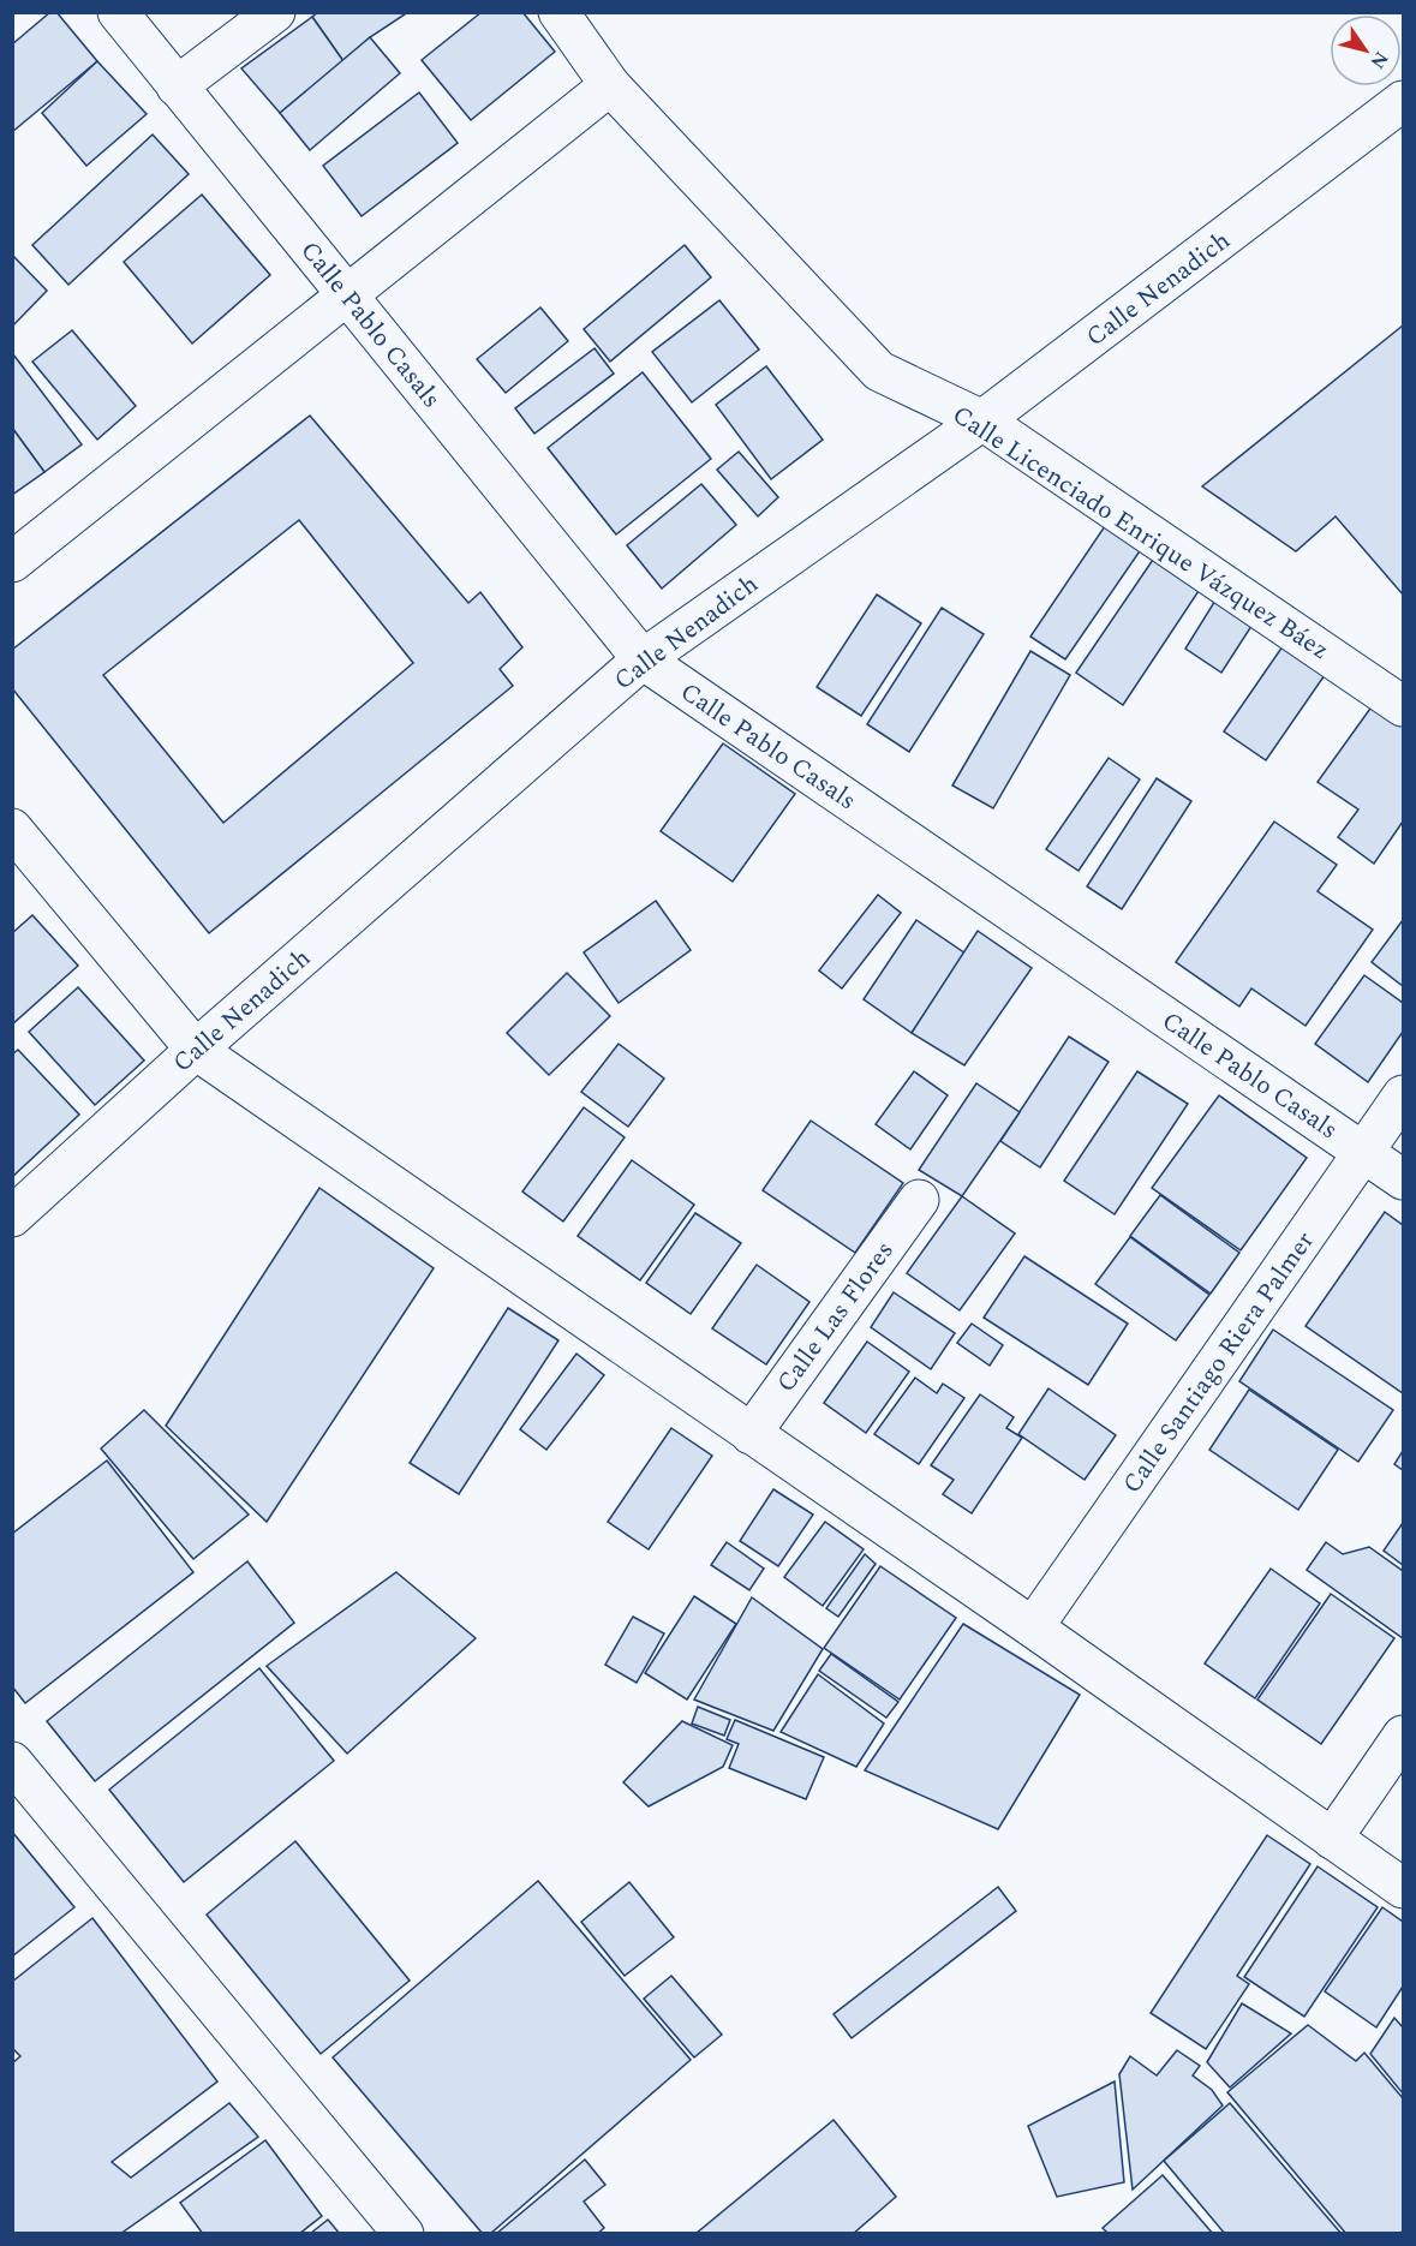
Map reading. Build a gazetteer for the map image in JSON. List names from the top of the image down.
{
  "streets": {
    "street": [
      "Calle Nenadich",
      "Calle Pablo Casals",
      "Calle Licenciado Enrique Vázquez Báez",
      "Calle Las Flores",
      "Calle Santiago Riera Palmer"
    ]
  },
  "crossings": [
    ["Calle Nenadich", "Calle Pablo Casals"],
    ["Calle Nenadich", "Calle Licenciado Enrique Vázquez Báez"],
    ["Calle Pablo Casals", "Calle Santiago Riera Palmer"]
  ],
  "north": "bottom right"
}
